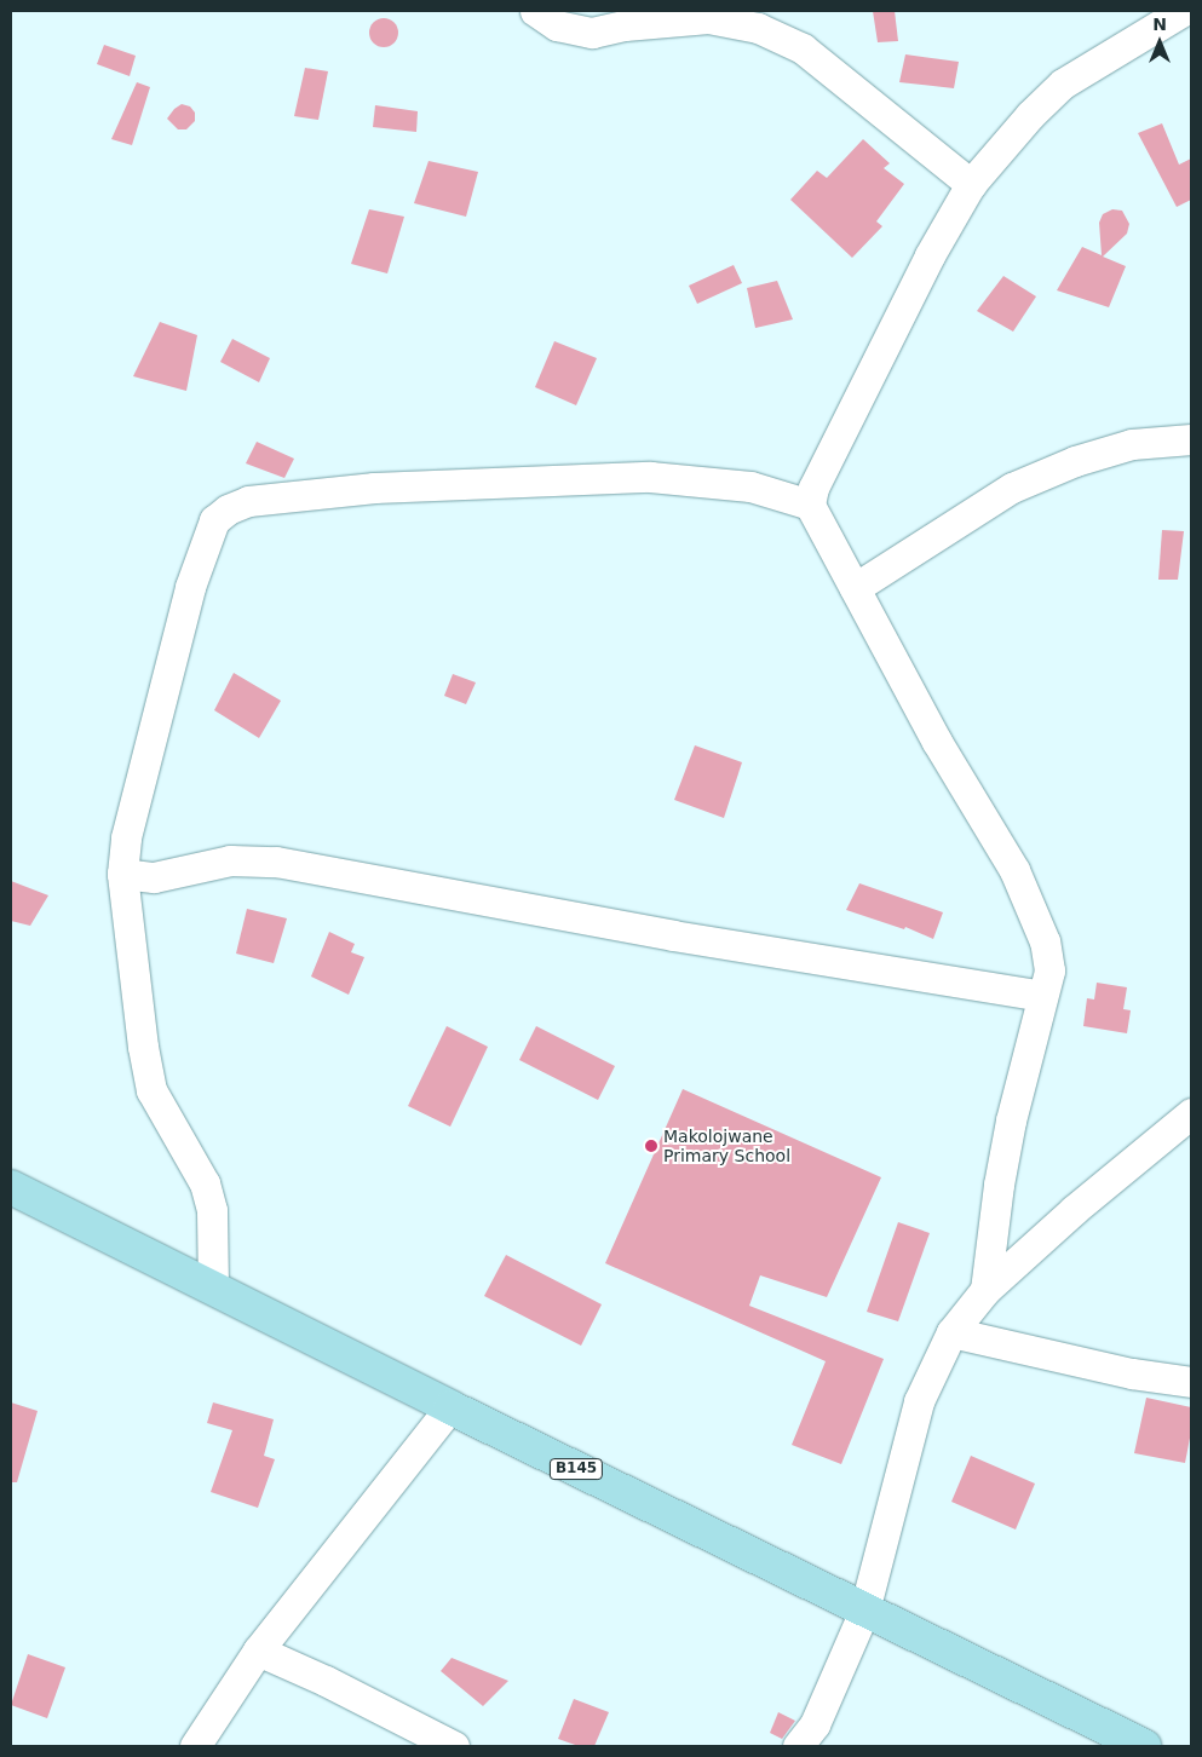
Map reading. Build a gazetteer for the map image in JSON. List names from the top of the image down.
{
  "streets": {
    "main road": ["B145"]
  },
  "places": ["Makolojwane Primary School"],
  "north": "top"
}
